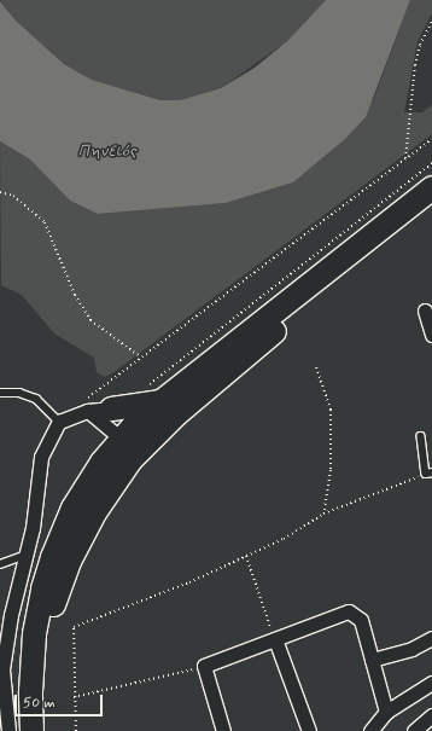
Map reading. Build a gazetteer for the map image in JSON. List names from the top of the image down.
{
  "water": ["Πηνειός"],
  "scale_bar": "50 m"
}
